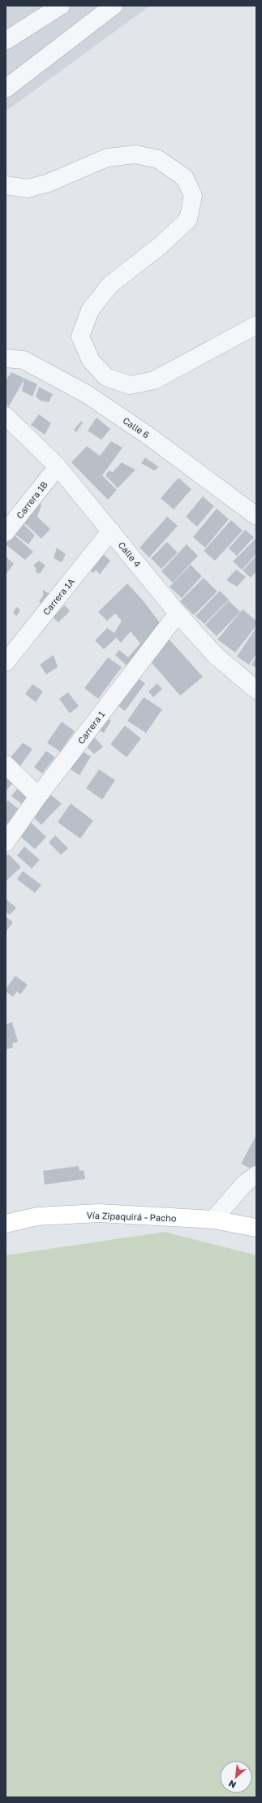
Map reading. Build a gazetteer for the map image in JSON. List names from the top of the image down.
{
  "streets": {
    "main road": ["Vía Zipaquirá - Pacho"],
    "street": [
      "Calle 6",
      "Carrera 1B",
      "Calle 4",
      "Carrera 1A",
      "Carrera 1"
    ]
  },
  "crossings": [
    ["Carrera 1B", "Calle 4"],
    ["Calle 4", "Carrera 1A"],
    ["Calle 4", "Carrera 1"]
  ],
  "north": "bottom left"
}
